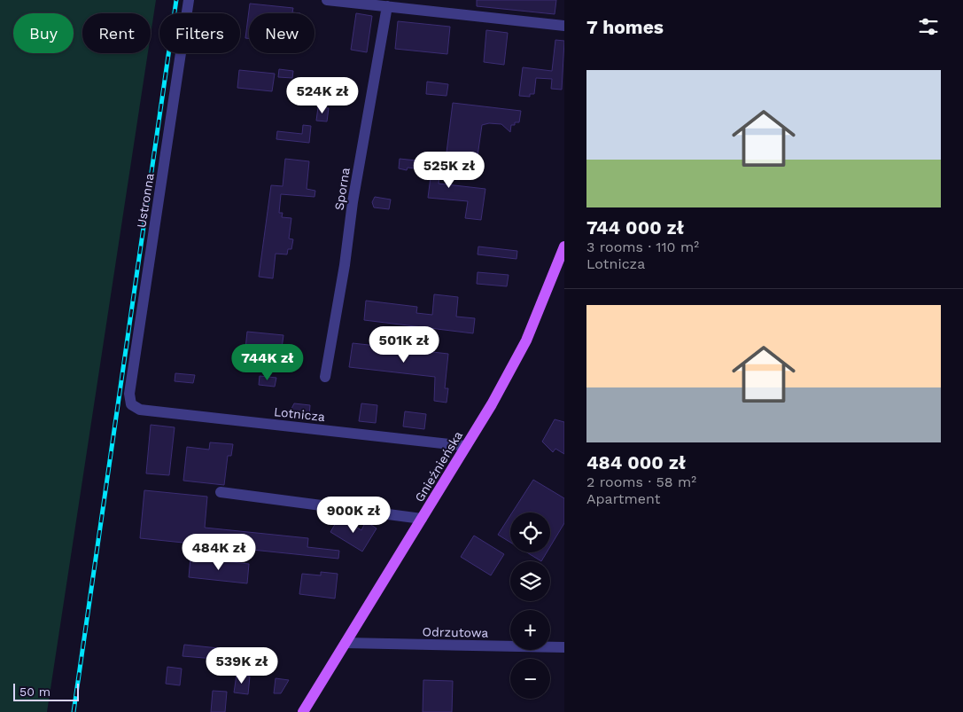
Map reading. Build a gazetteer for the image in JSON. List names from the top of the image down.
{
  "streets": {
    "main road": ["Gnieźnieńska"],
    "street": [
      "Sporna",
      "Ustronna",
      "Lotnicza",
      "Odrzutowa"
    ]
  },
  "crossings": [
    ["Ustronna", "Lotnicza"],
    ["Lotnicza", "Gnieźnieńska"],
    ["Gnieźnieńska", "Odrzutowa"]
  ],
  "scale_bar": "50 m",
  "page": {
    "heading": "7 homes",
    "chip": [
      "Buy",
      "Rent",
      "Filters",
      "New"
    ],
    "list": [
      {
        "name": "744 000 zł",
        "note": "3 rooms · 110 m² · Lotnicza"
      },
      {
        "name": "484 000 zł",
        "note": "2 rooms · 58 m² · Apartment"
      }
    ],
    "price": [
      "524K zł",
      "525K zł",
      "501K zł",
      "744K zł",
      "900K zł",
      "484K zł",
      "539K zł"
    ],
    "map_buttons": ["+", "−"],
    "scale": "50 m"
  }
}
